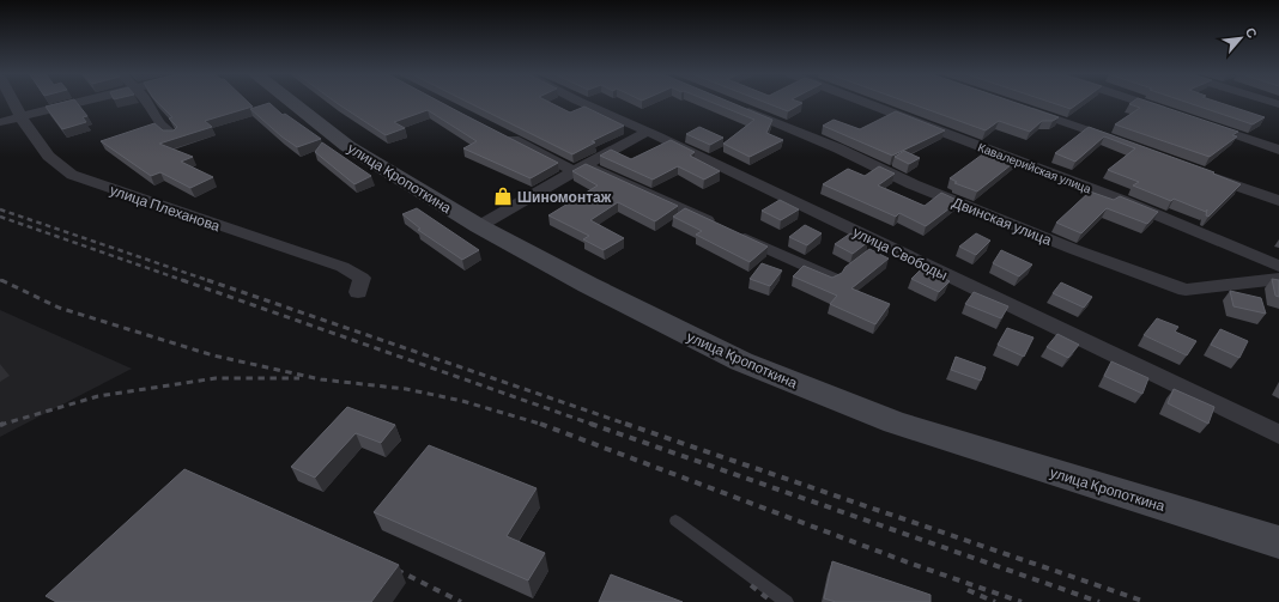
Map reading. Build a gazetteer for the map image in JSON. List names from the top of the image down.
{
  "streets": {
    "main road": ["улица Кропоткина"],
    "street": [
      "Кавалерийская улица",
      "улица Плеханова",
      "Двинская улица",
      "улица Свободы"
    ]
  },
  "places": {
    "shop": ["Шиномонтаж"]
  },
  "north": "top right"
}
